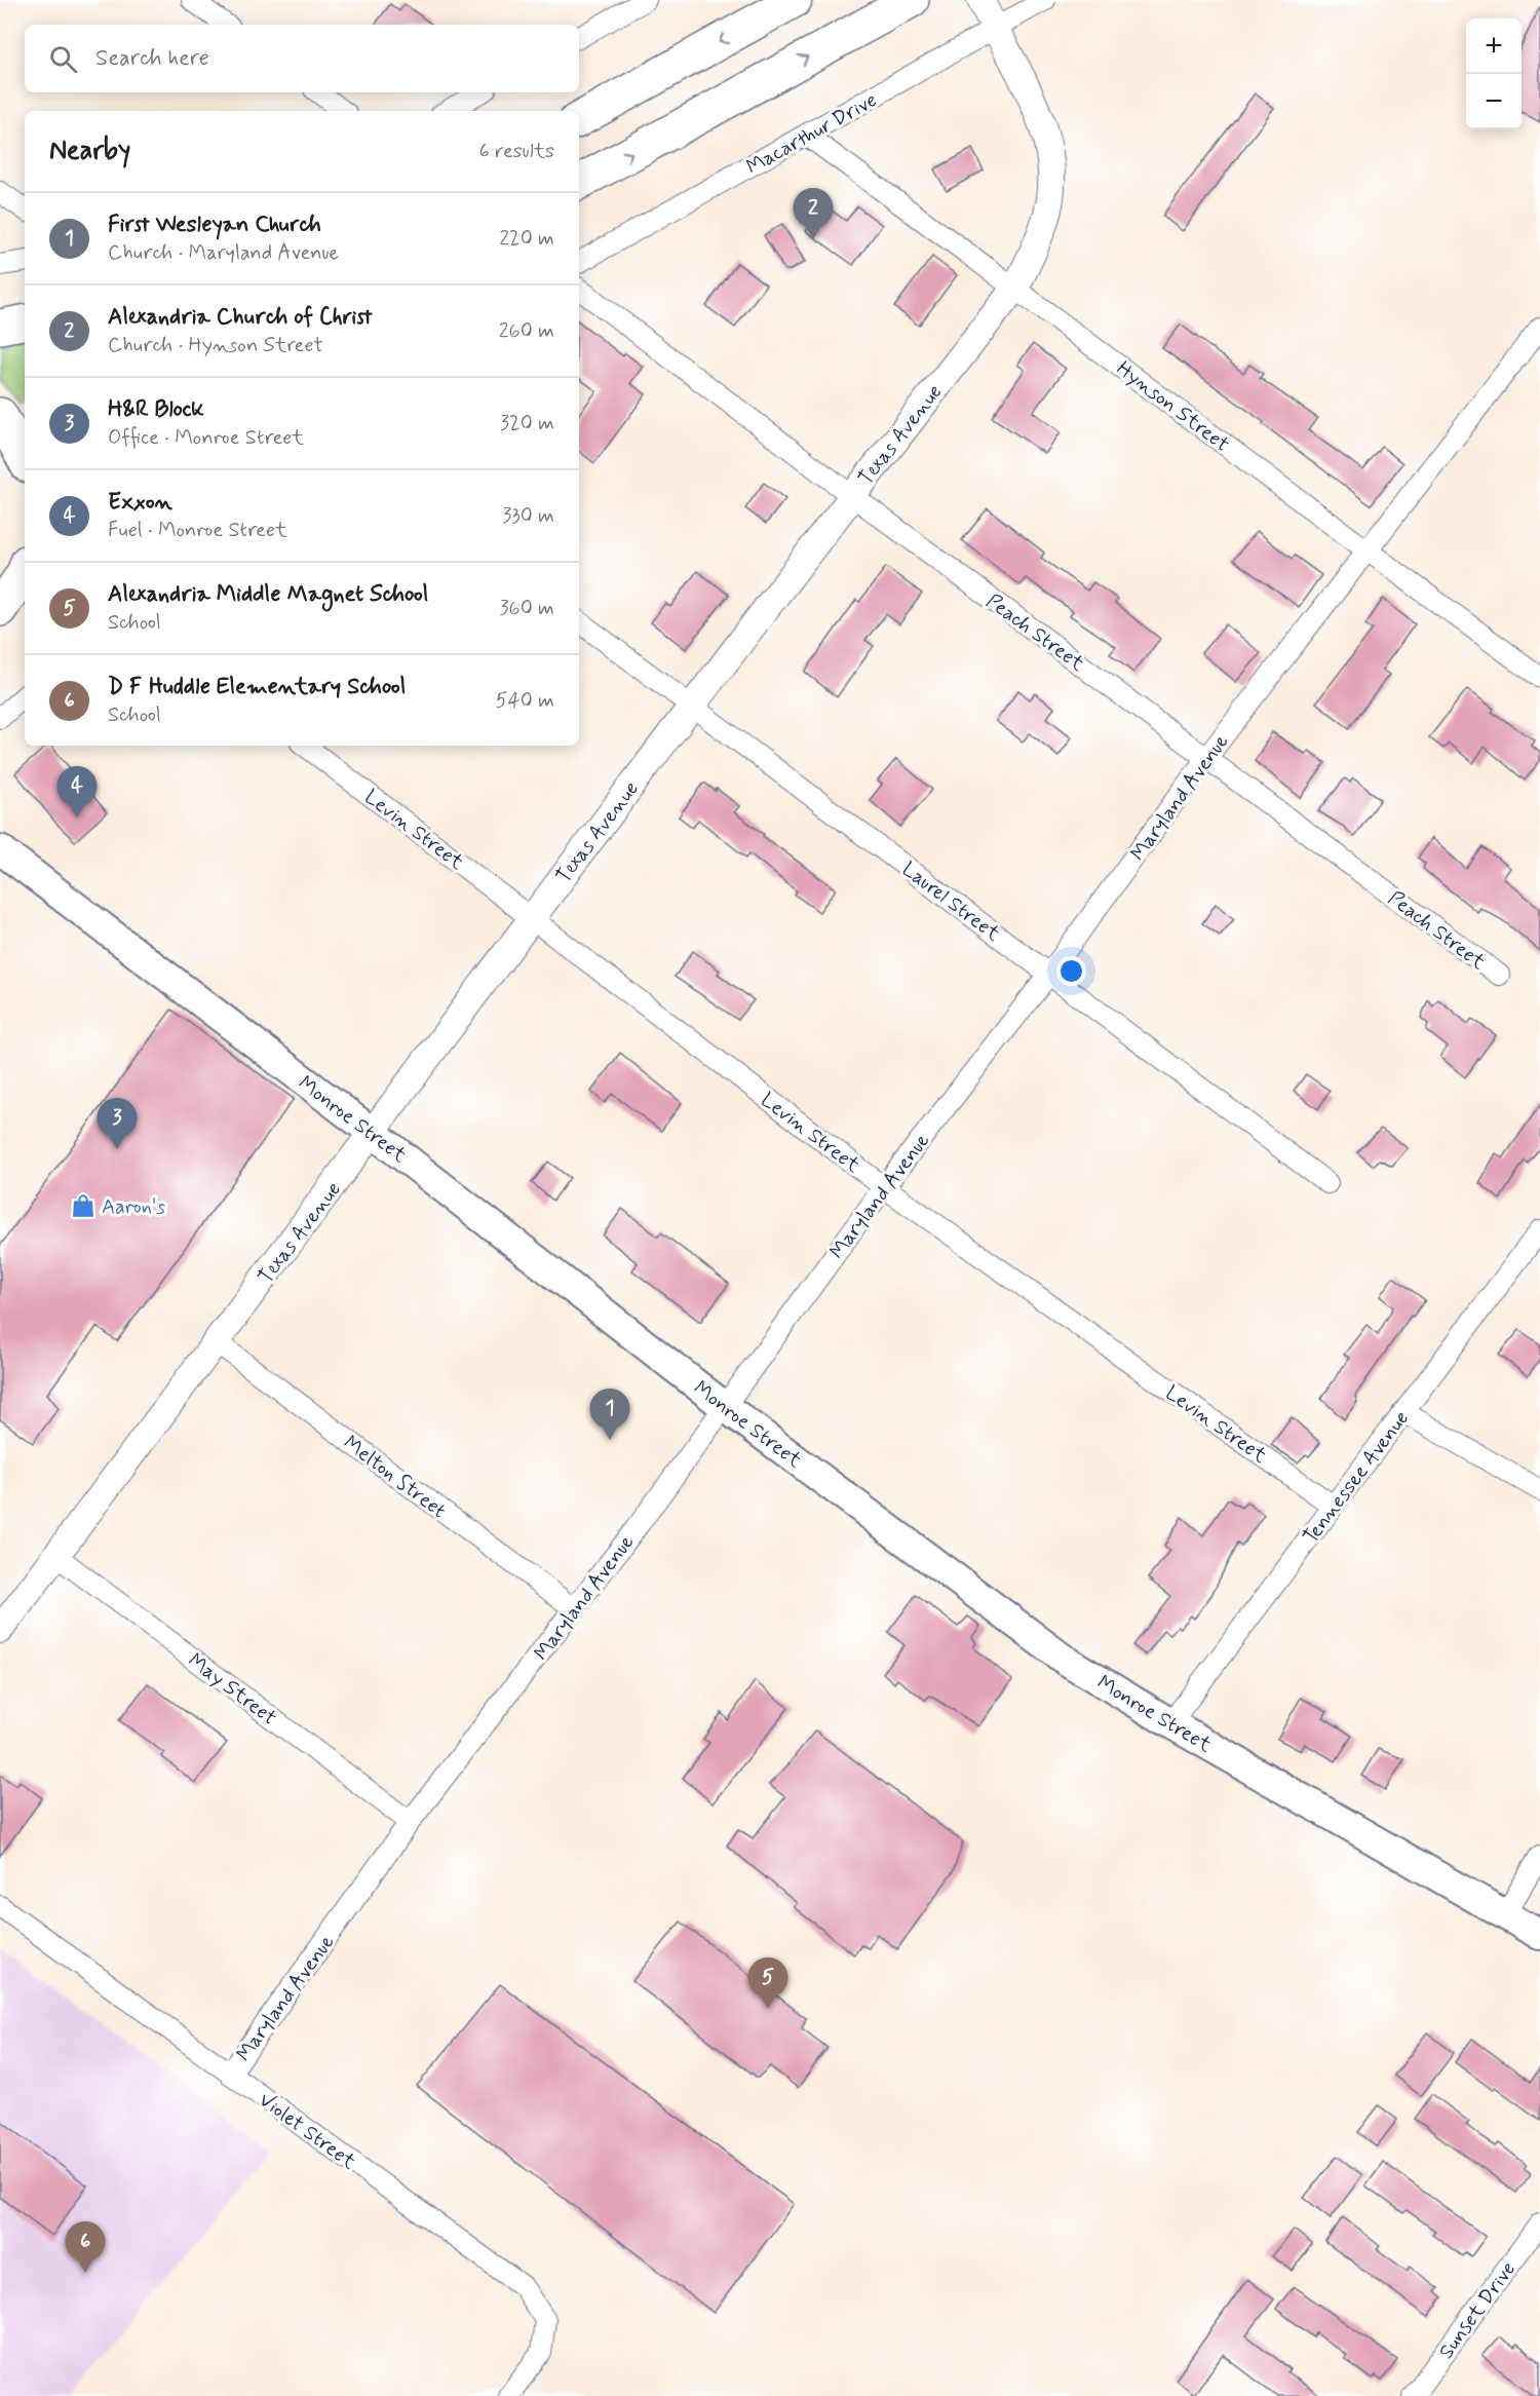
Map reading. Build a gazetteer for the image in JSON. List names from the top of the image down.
{
  "streets": {
    "main road": ["Monroe Street"],
    "street": [
      "Macarthur Drive",
      "Hynson Street",
      "Texas Avenue",
      "Peach Street",
      "Maryland Avenue",
      "Levin Street",
      "Laurel Street",
      "Melton Street",
      "Tennessee Avenue",
      "May Street",
      "Violet Street",
      "Sunset Drive"
    ]
  },
  "crossings": [
    ["Macarthur Drive", "Hynson Street"],
    ["Macarthur Drive", "Texas Avenue"],
    ["Hynson Street", "Texas Avenue"],
    ["Hynson Street", "Maryland Avenue"],
    ["Texas Avenue", "Peach Street"],
    ["Texas Avenue", "Levin Street"],
    ["Texas Avenue", "Laurel Street"],
    ["Texas Avenue", "Monroe Street"],
    ["Texas Avenue", "Melton Street"],
    ["Texas Avenue", "May Street"],
    ["Peach Street", "Maryland Avenue"],
    ["Maryland Avenue", "Levin Street"],
    ["Maryland Avenue", "Laurel Street"],
    ["Maryland Avenue", "Monroe Street"],
    ["Maryland Avenue", "Melton Street"],
    ["Maryland Avenue", "May Street"],
    ["Maryland Avenue", "Violet Street"],
    ["Levin Street", "Tennessee Avenue"],
    ["Monroe Street", "Tennessee Avenue"]
  ],
  "places": {
    "shop": ["Aaron's"]
  },
  "page": {
    "map_buttons": ["+", "−"],
    "search": "Search here",
    "heading": ["Nearby", "6 results"],
    "pins": [
      "2",
      "4",
      "3",
      "1",
      "5",
      "6"
    ],
    "list": [
      {
        "mark": "1",
        "name": "First Wesleyan Church",
        "note": "Church · Maryland Avenue",
        "value": "220 m"
      },
      {
        "mark": "2",
        "name": "Alexandria Church of Christ",
        "note": "Church · Hynson Street",
        "value": "260 m"
      },
      {
        "mark": "3",
        "name": "H&R Block",
        "note": "Office · Monroe Street",
        "value": "320 m"
      },
      {
        "mark": "4",
        "name": "Exxon",
        "note": "Fuel · Monroe Street",
        "value": "330 m"
      },
      {
        "mark": "5",
        "name": "Alexandria Middle Magnet School",
        "note": "School",
        "value": "360 m"
      },
      {
        "mark": "6",
        "name": "D F Huddle Elementary School",
        "note": "School",
        "value": "540 m"
      }
    ]
  }
}
